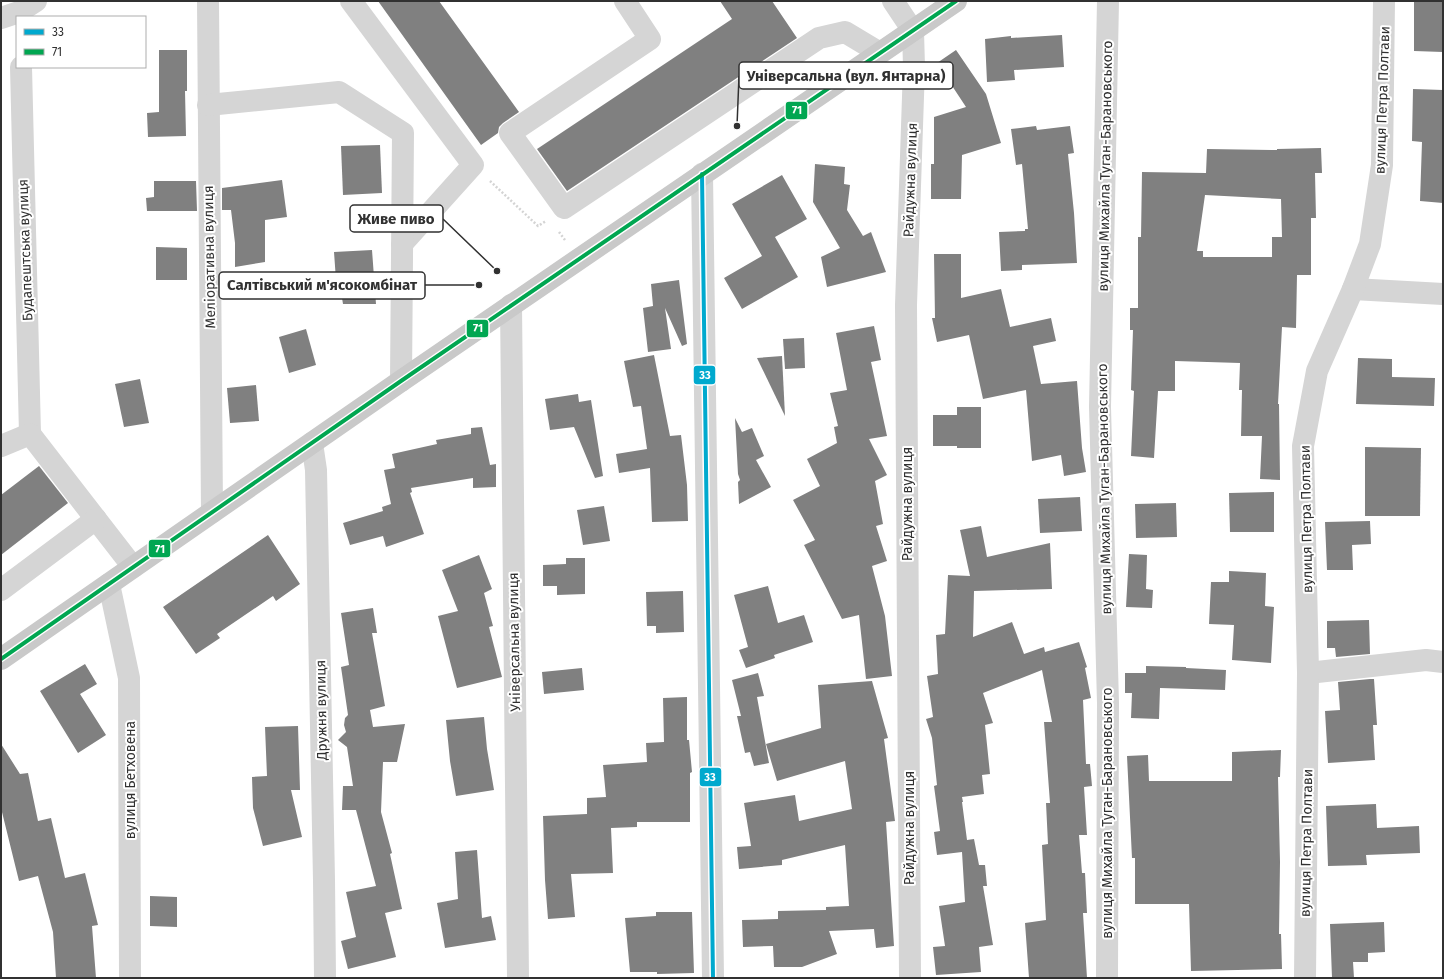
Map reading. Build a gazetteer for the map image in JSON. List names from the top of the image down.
{
  "streets": {
    "street": [
      "вулиця Петра Полтави",
      "вулиця Михайла Туган-Барановського",
      "Райдужна вулиця",
      "Будапештська вулиця",
      "Меліоративна вулиця",
      "Універсальна вулиця",
      "Дружня вулиця",
      "вулиця Бетховена"
    ]
  },
  "places": ["Універсальна (вул. Янтарна)", "Живе пиво", "Салтівський м'ясокомбінат"],
  "lines": ["transit line 71", "transit line 33"],
  "legend": ["33", "71"]
}
